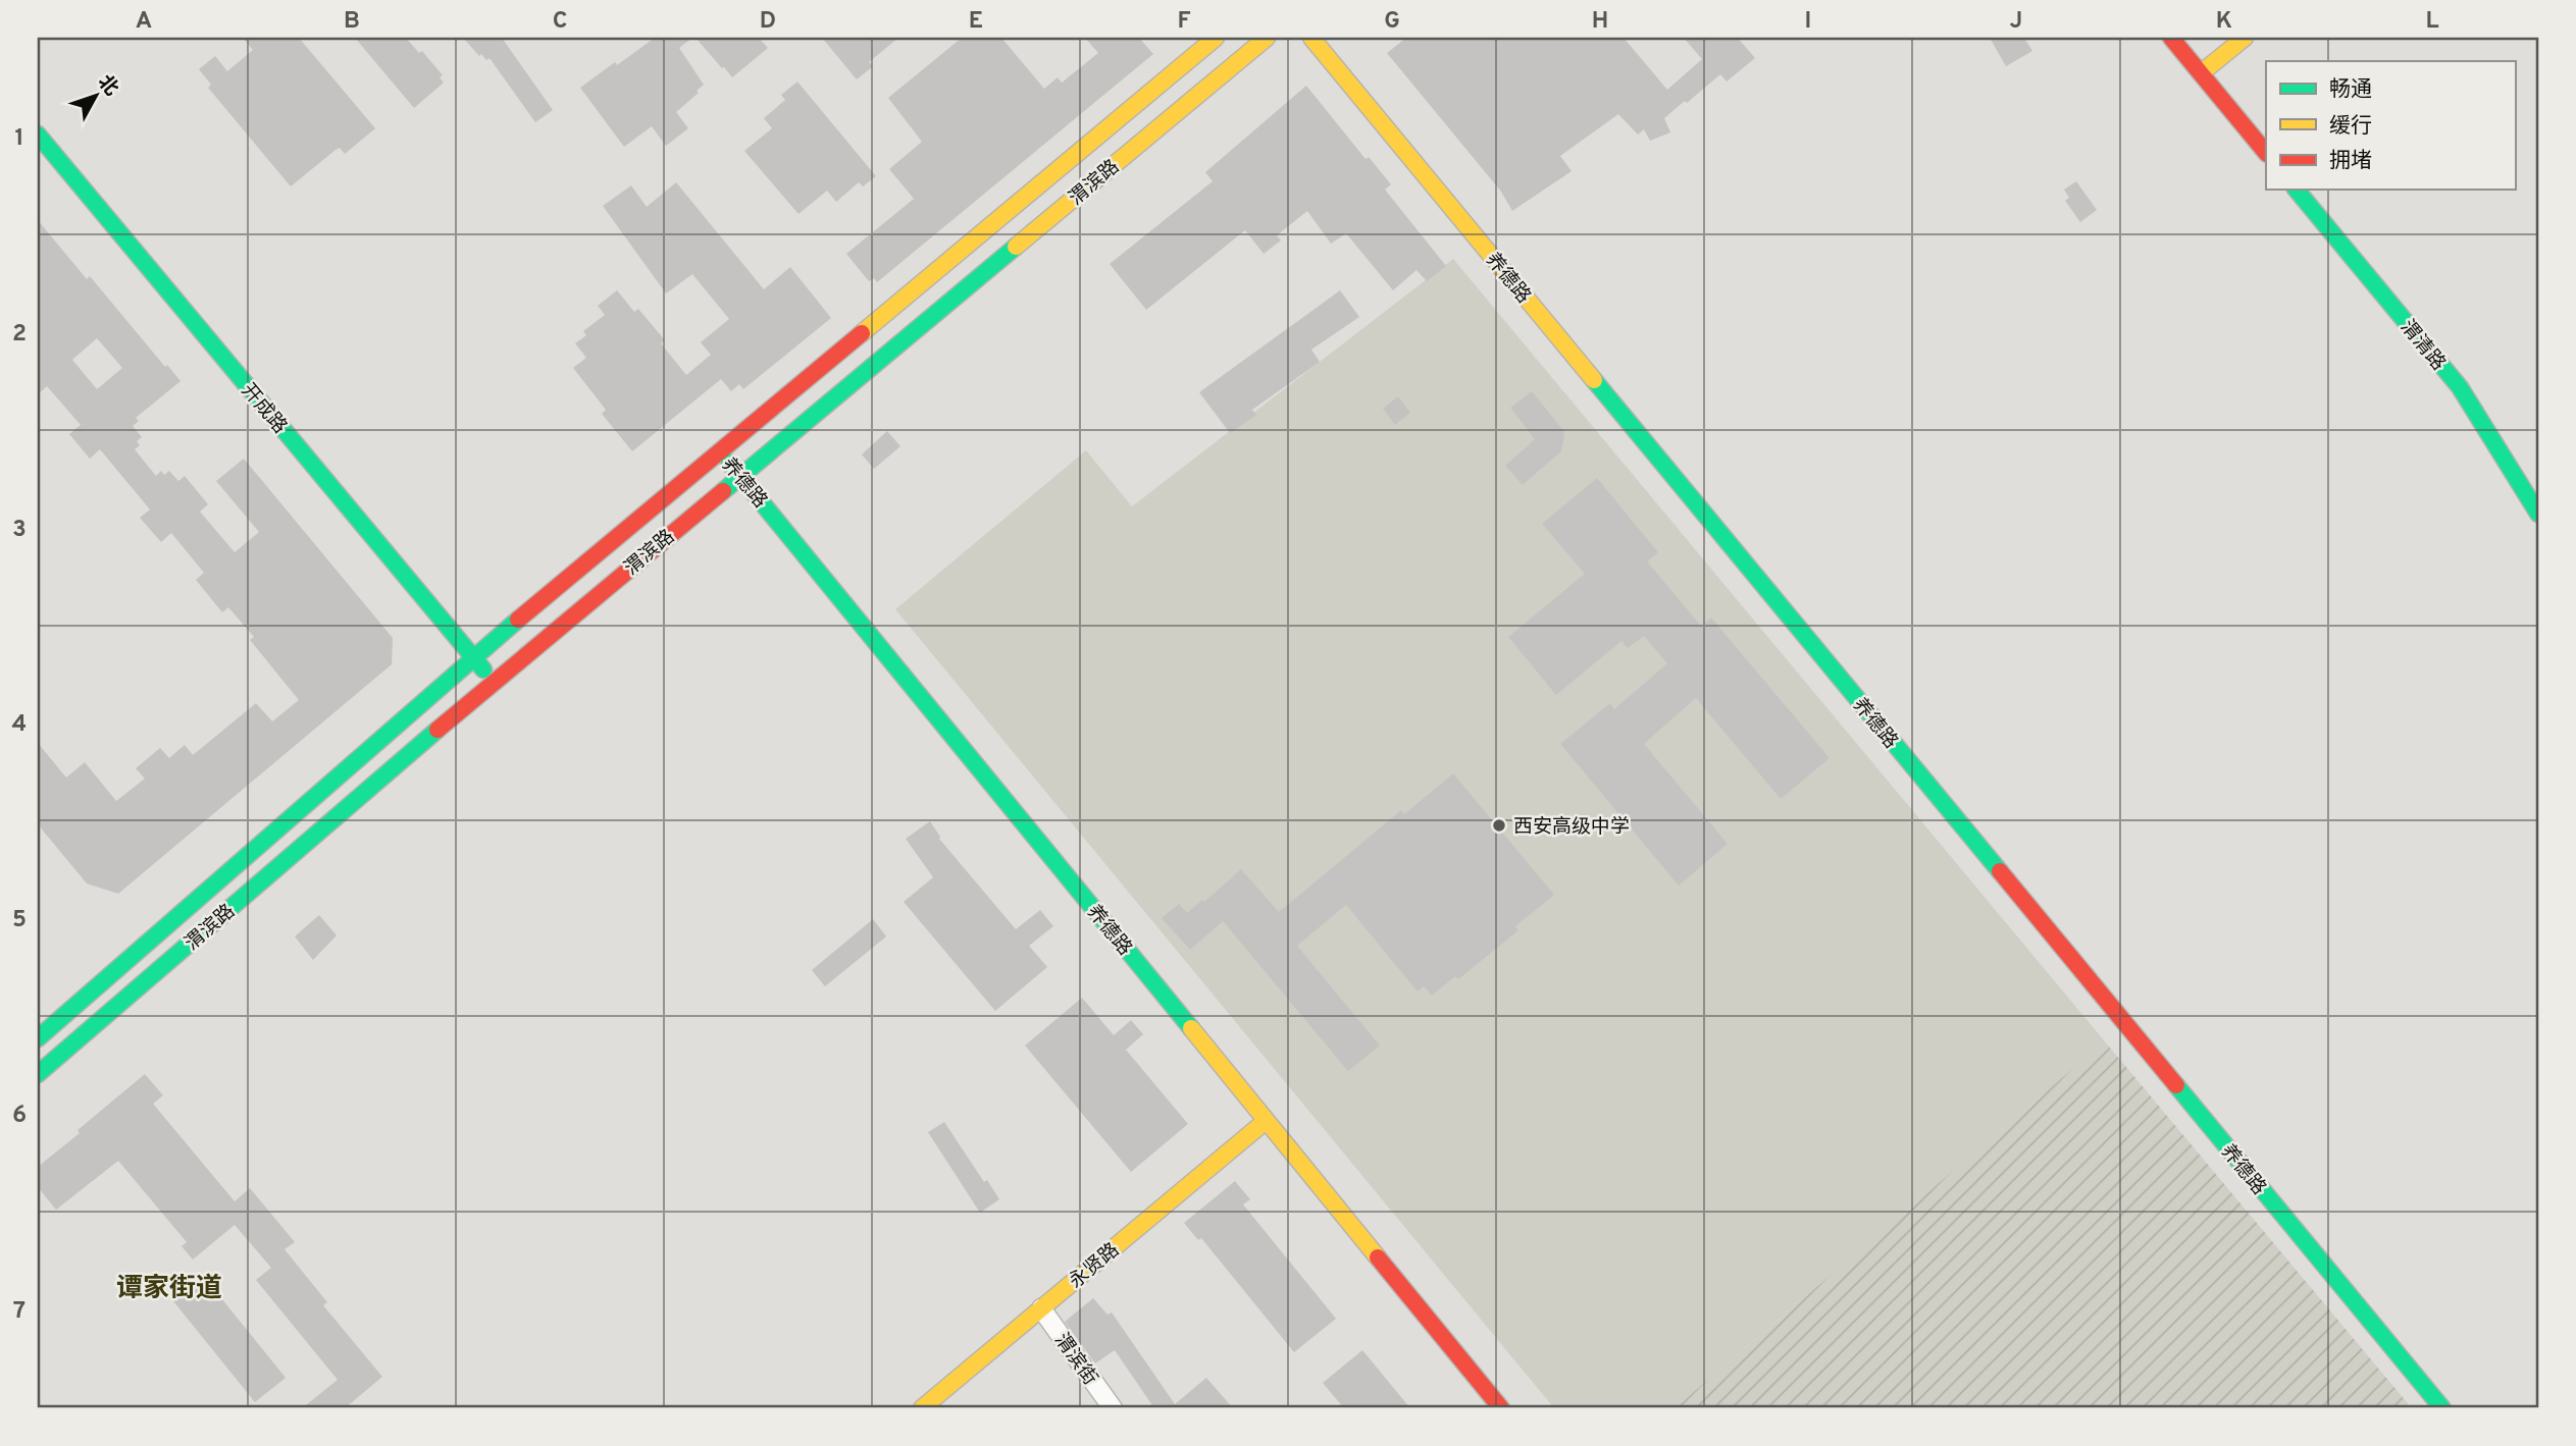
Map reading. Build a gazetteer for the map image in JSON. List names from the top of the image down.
{
  "streets": {
    "street": [
      "渭滨路",
      "养德路",
      "渭清路",
      "开成路",
      "永贤路",
      "渭滨街"
    ]
  },
  "crossings": [
    ["渭滨路", "养德路"],
    ["渭滨路", "开成路"],
    ["养德路", "永贤路"],
    ["永贤路", "渭滨街"]
  ],
  "districts": ["谭家街道"],
  "places": ["西安高级中学"],
  "legend": ["畅通", "缓行", "拥堵"],
  "north": "top right",
  "grid": {
    "columns": [
      "A",
      "B",
      "C",
      "D",
      "E",
      "F",
      "G",
      "H",
      "I",
      "J",
      "K",
      "L"
    ],
    "rows": [
      "1",
      "2",
      "3",
      "4",
      "5",
      "6",
      "7"
    ]
  }
}
